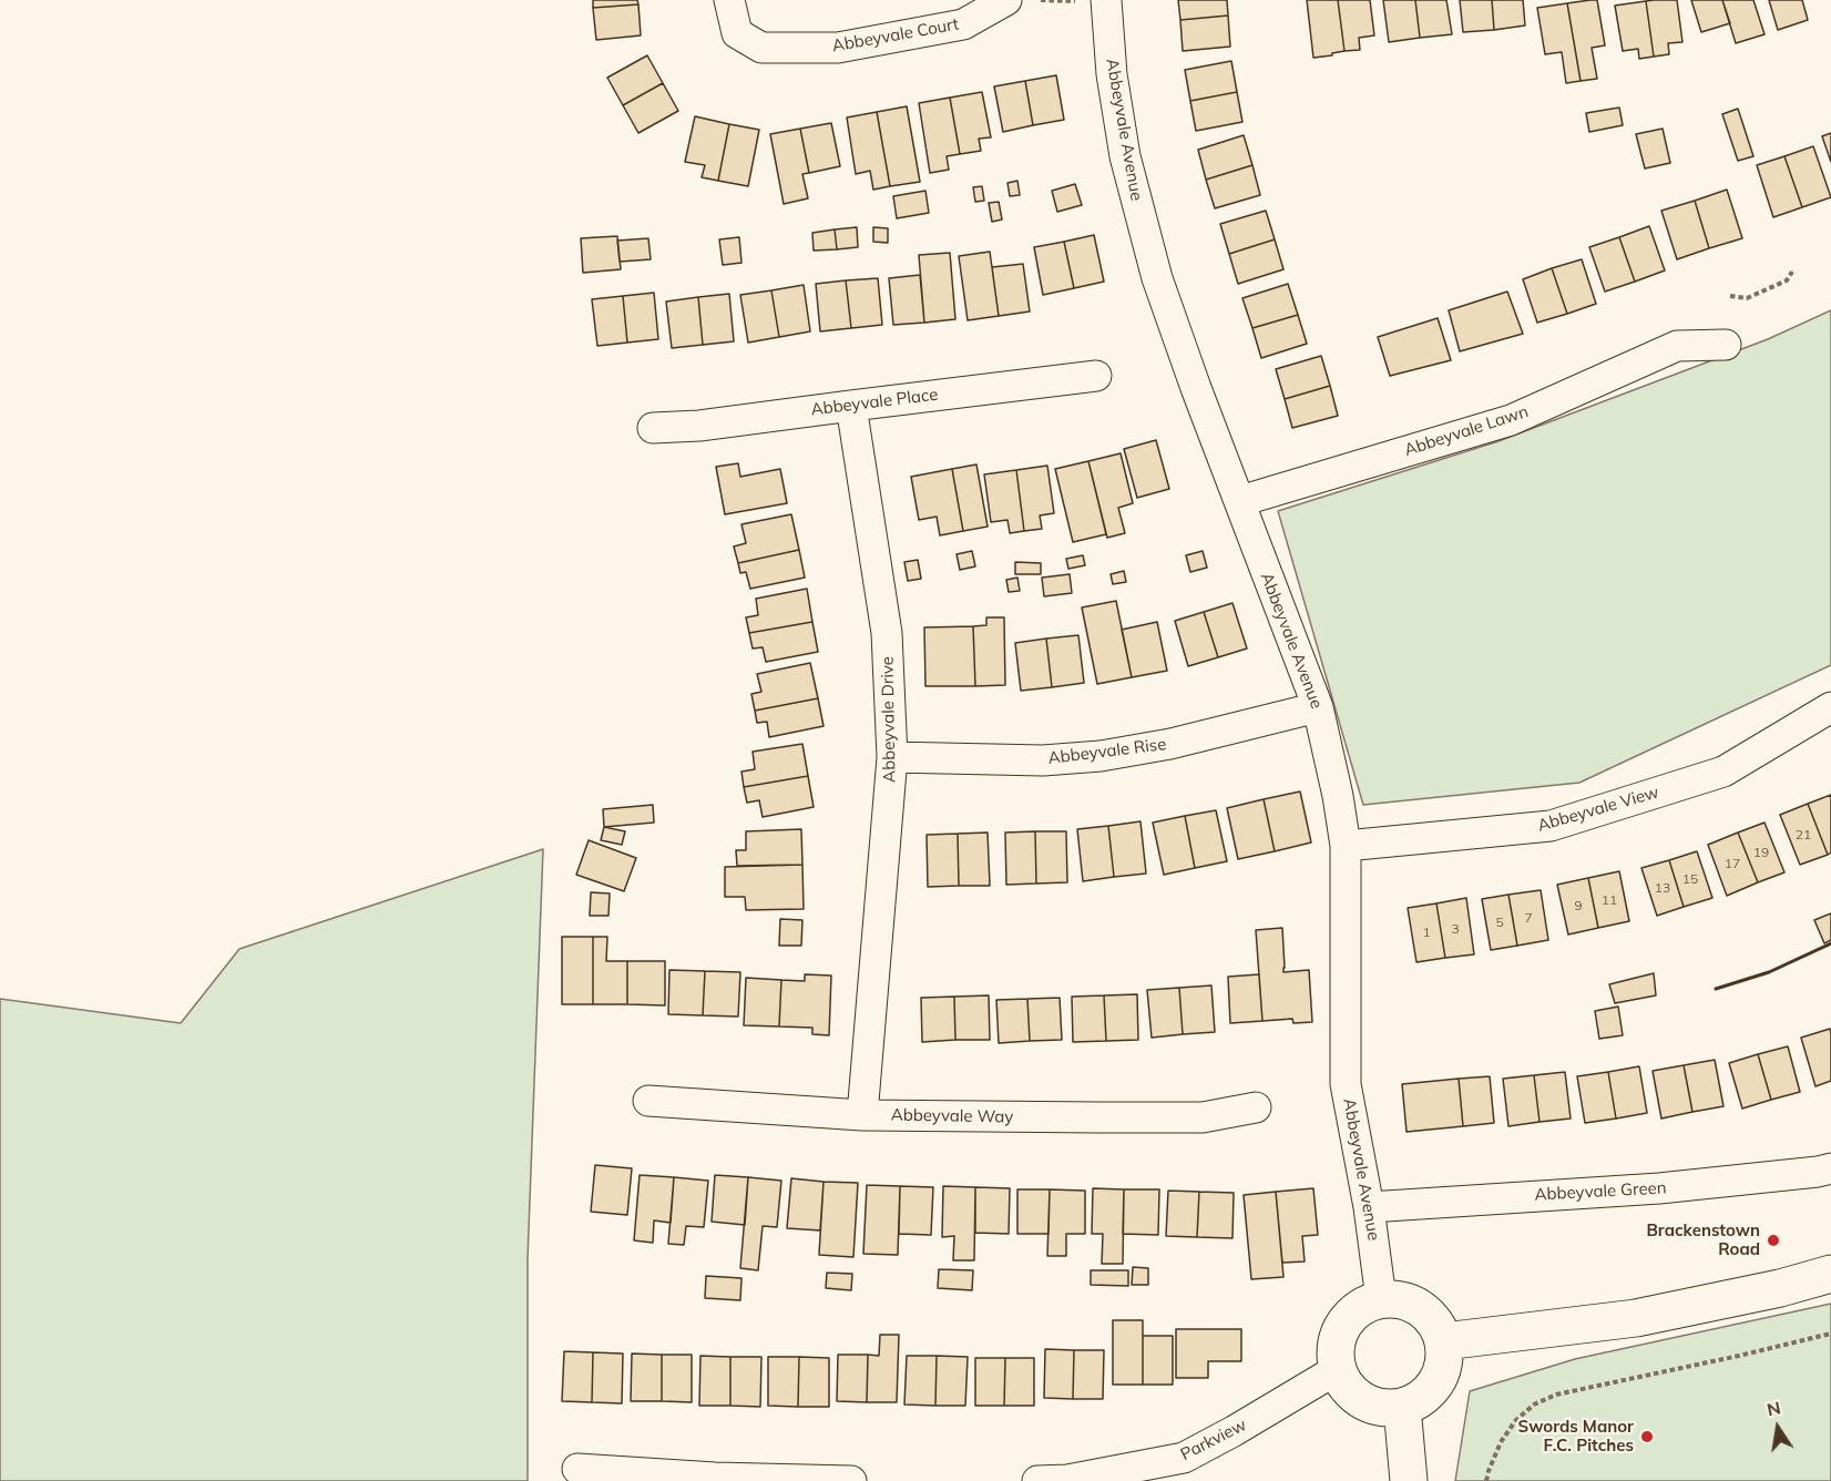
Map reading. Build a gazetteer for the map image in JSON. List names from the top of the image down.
{
  "streets": {
    "street": [
      "Abbeyvale Court",
      "Abbeyvale Avenue",
      "Abbeyvale Place",
      "Abbeyvale Lawn",
      "Abbeyvale Drive",
      "Abbeyvale Rise",
      "Abbeyvale View",
      "Abbeyvale Way",
      "Abbeyvale Green",
      "Parkview"
    ]
  },
  "crossings": [
    ["Abbeyvale Avenue", "Abbeyvale Lawn"],
    ["Abbeyvale Avenue", "Abbeyvale Rise"],
    ["Abbeyvale Avenue", "Abbeyvale View"],
    ["Abbeyvale Avenue", "Abbeyvale Green"],
    ["Abbeyvale Avenue", "Parkview"],
    ["Abbeyvale Place", "Abbeyvale Drive"],
    ["Abbeyvale Drive", "Abbeyvale Rise"],
    ["Abbeyvale Drive", "Abbeyvale Way"]
  ],
  "places": ["Brackenstown Road", "Swords Manor F.C. Pitches"],
  "house_numbers": [
    "21",
    "19",
    "17",
    "15",
    "13",
    "11",
    "9",
    "7",
    "5",
    "3",
    "1"
  ],
  "north": "top"
}
